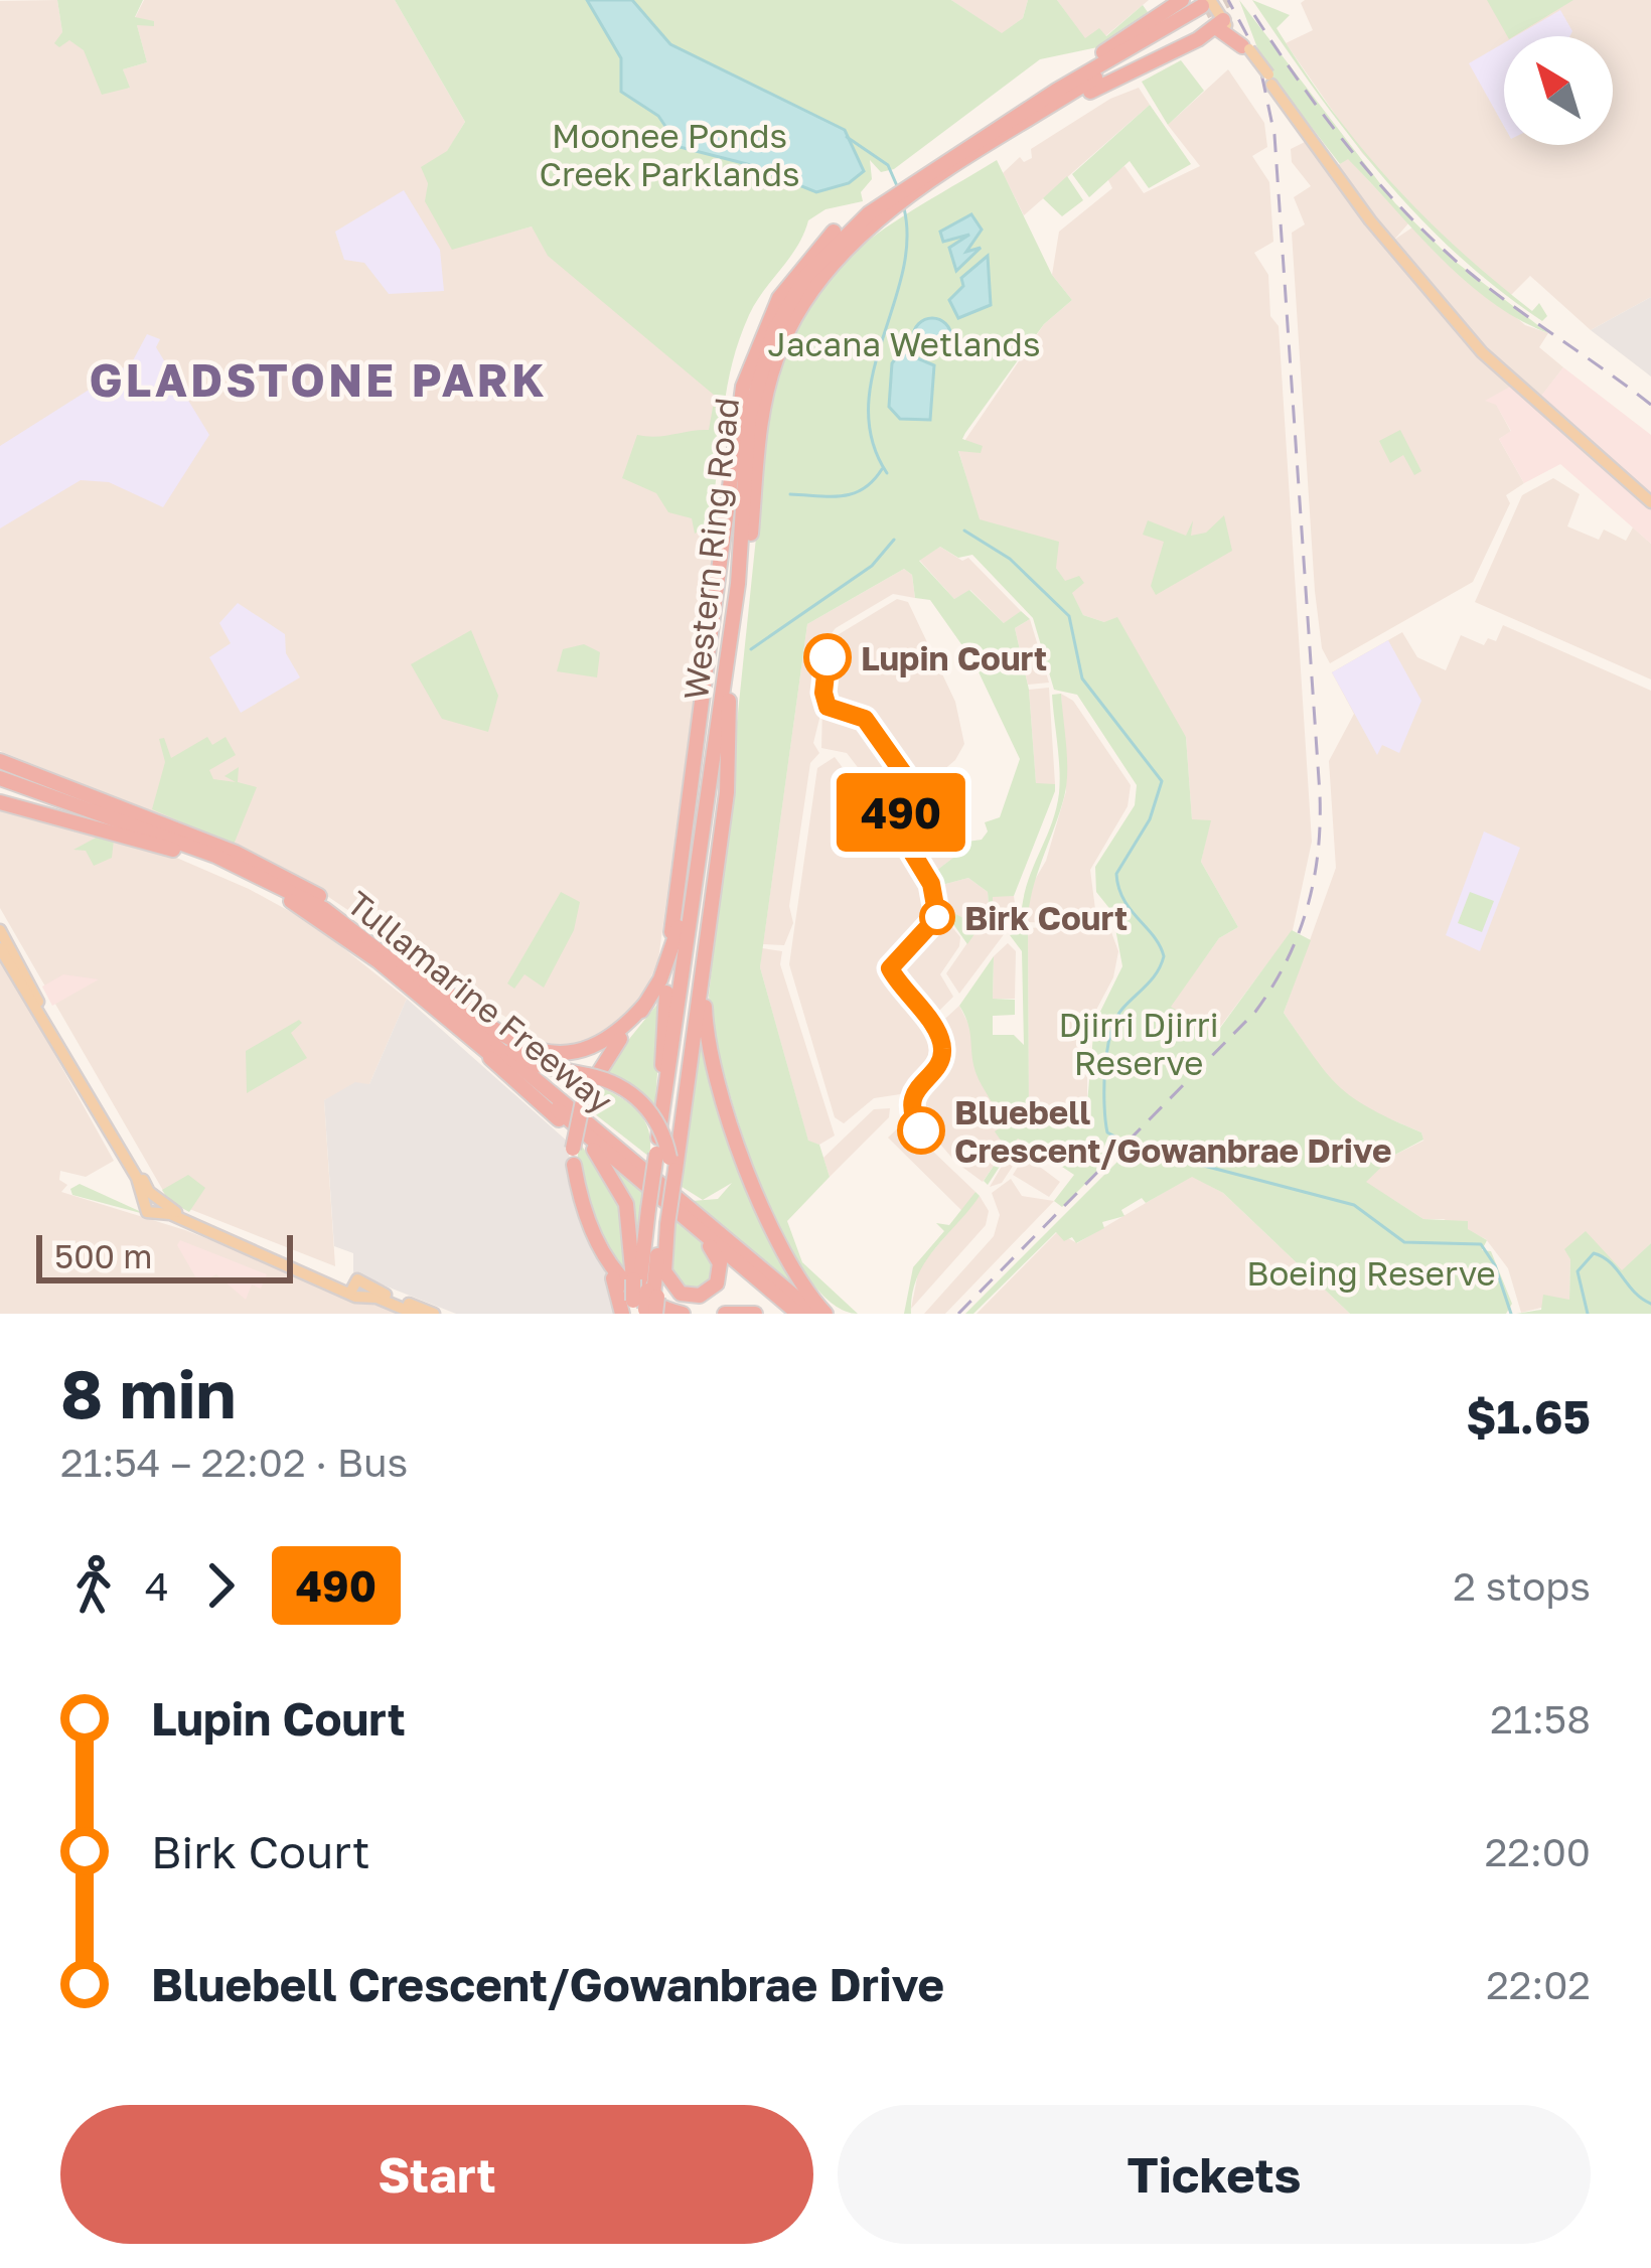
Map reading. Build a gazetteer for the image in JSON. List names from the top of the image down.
{
  "streets": {
    "highway": ["Western Ring Road", "Tullamarine Freeway"]
  },
  "districts": ["GLADSTONE PARK"],
  "parks": [
    "Moonee Ponds Creek Parklands",
    "Jacana Wetlands",
    "Djirri Djirri Reserve",
    "Boeing Reserve"
  ],
  "places": ["Lupin Court", "Birk Court", "Bluebell Crescent/Gowanbrae Drive"],
  "lines": ["bus line 490"],
  "scale_bar": "500 m",
  "north": "top left",
  "page": {
    "on_map": "490",
    "scale": "500 m",
    "heading": ["8 min", "21:54 – 22:02 · Bus", "$1.65"],
    "legs": ["4", "490", "2 stops"],
    "list": [
      {
        "name": "Lupin Court",
        "value": "21:58"
      },
      {
        "name": "Birk Court",
        "value": "22:00"
      },
      {
        "name": "Bluebell Crescent/Gowanbrae Drive",
        "value": "22:02"
      }
    ],
    "buttons": ["Start", "Tickets"]
  }
}
